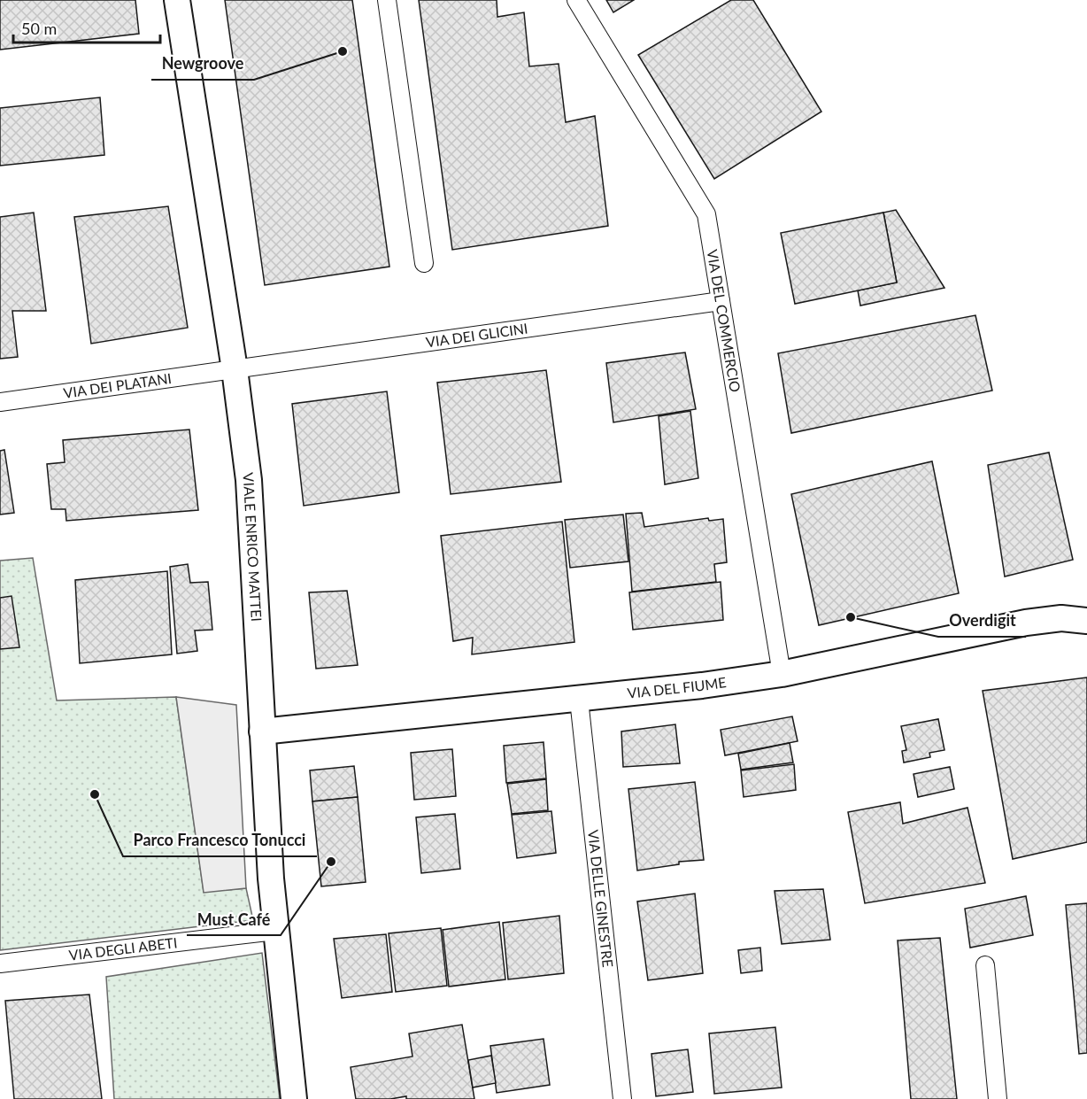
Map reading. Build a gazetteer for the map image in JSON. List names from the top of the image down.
{
  "streets": {
    "street": [
      "VIA DEL COMMERCIO",
      "VIA DEI GLICINI",
      "VIA DEI PLATANI",
      "VIALE ENRICO MATTEI",
      "VIA DEL FIUME",
      "VIA DELLE GINESTRE",
      "VIA DEGLI ABETI"
    ]
  },
  "crossings": [
    ["VIA DEL COMMERCIO", "VIA DEI GLICINI"],
    ["VIA DEL COMMERCIO", "VIA DEL FIUME"],
    ["VIA DEI GLICINI", "VIA DEI PLATANI"],
    ["VIA DEI GLICINI", "VIALE ENRICO MATTEI"],
    ["VIA DEI PLATANI", "VIALE ENRICO MATTEI"],
    ["VIALE ENRICO MATTEI", "VIA DEL FIUME"],
    ["VIALE ENRICO MATTEI", "VIA DEGLI ABETI"],
    ["VIA DEL FIUME", "VIA DELLE GINESTRE"]
  ],
  "places": [
    "Newgroove",
    "Overdigit",
    "Parco Francesco Tonucci",
    "Must Café"
  ],
  "scale_bar": "50 m"
}
